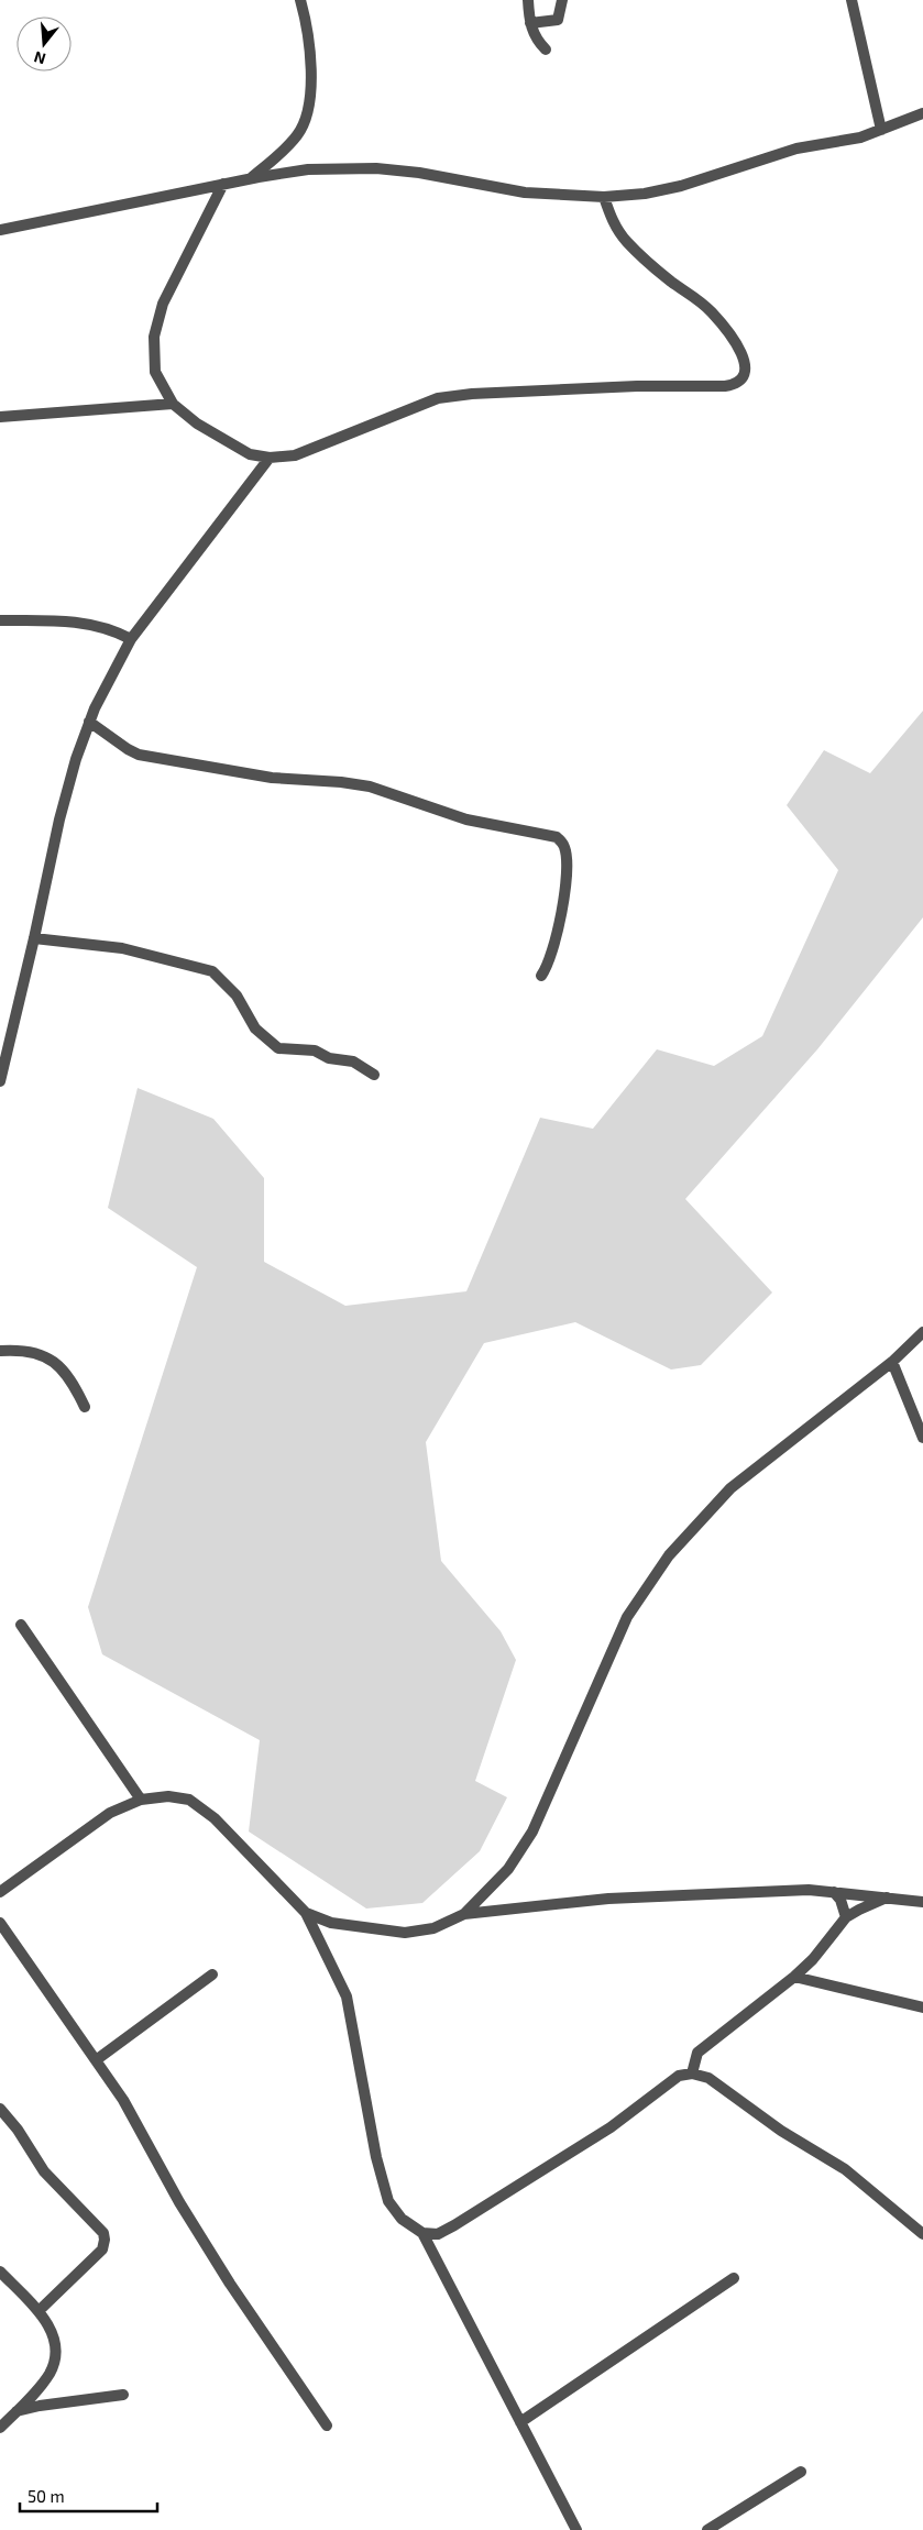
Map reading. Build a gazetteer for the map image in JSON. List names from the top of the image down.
{
  "scale_bar": "50 m",
  "north": "bottom"
}
